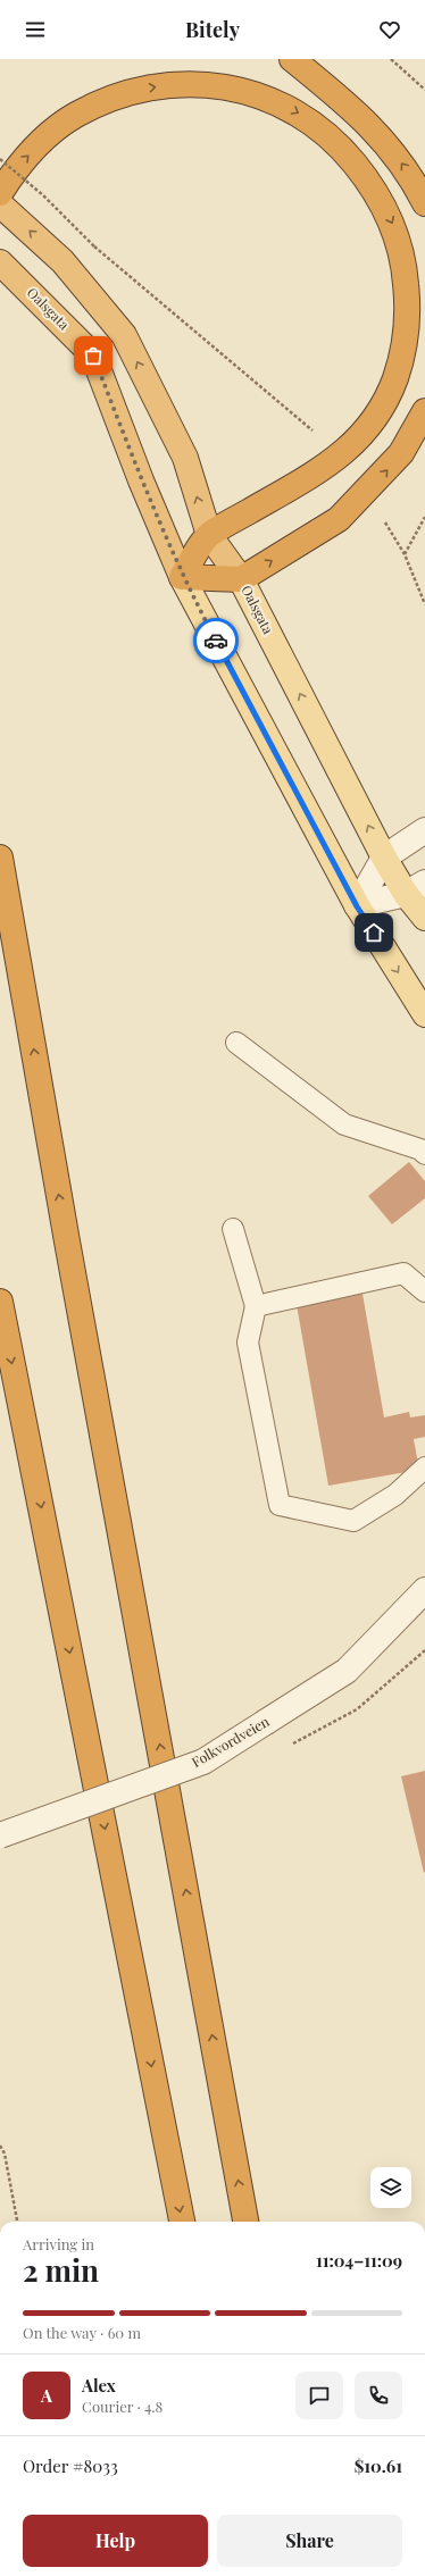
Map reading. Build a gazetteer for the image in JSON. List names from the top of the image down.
{
  "streets": {
    "highway": ["Oalsgata"],
    "street": ["Folkvordveien"]
  },
  "page": {
    "header": "Bitely",
    "heading": ["2 min", "Arriving in", "11:04–11:09"],
    "panel": [
      "Alex",
      "Courier · 4.8",
      "Order #8033",
      "$10.61"
    ],
    "bar": "On the way · 60 m",
    "round": "A",
    "buttons": ["Help", "Share"]
  }
}
